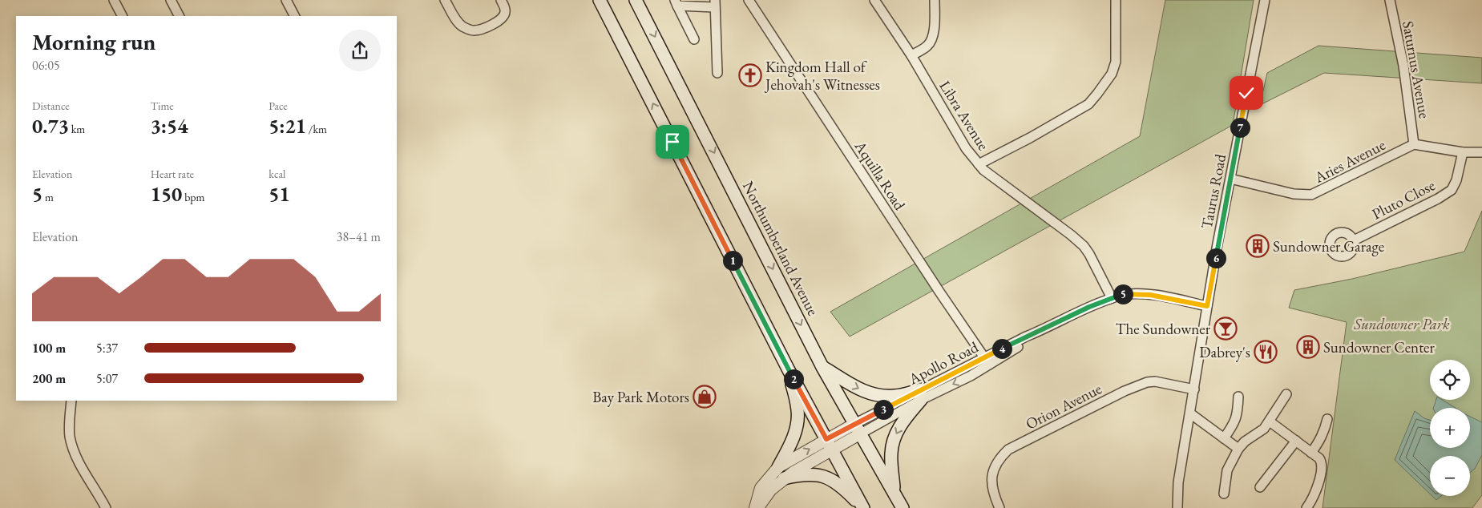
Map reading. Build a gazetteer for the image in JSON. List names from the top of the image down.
{
  "streets": {
    "main road": ["Northumberland Avenue"],
    "street": [
      "Saturnus Avenue",
      "Libra Avenue",
      "Aries Avenue",
      "Aquilla Road",
      "Taurus Road",
      "Pluto Close",
      "Apollo Road",
      "Orion Avenue"
    ]
  },
  "crossings": [
    ["Saturnus Avenue", "Aries Avenue"],
    ["Libra Avenue", "Apollo Road"],
    ["Aries Avenue", "Taurus Road"],
    ["Aquilla Road", "Apollo Road"],
    ["Taurus Road", "Apollo Road"],
    ["Taurus Road", "Orion Avenue"],
    ["Northumberland Avenue", "Apollo Road"]
  ],
  "parks": ["Sundowner Park"],
  "places": {
    "church": ["Kingdom Hall of Jehovah's Witnesses"],
    "building": ["Sundowner Garage", "Sundowner Center"],
    "bar": ["The Sundowner"],
    "restaurant": ["Dabrey's"],
    "shop": ["Bay Park Motors"]
  },
  "page": {
    "heading": ["Morning run", "06:05"],
    "stats": [
      ["Distance", "0.73 km"],
      ["Time", "3:54"],
      ["Pace", "5:21 /km"],
      ["Elevation", "5 m"],
      ["Heart rate", "150 bpm"],
      ["kcal", "51"]
    ],
    "pins": [
      "7",
      "6",
      "1",
      "5",
      "4",
      "2",
      "3"
    ],
    "chart": ["Elevation", "38–41 m"],
    "list": [
      {
        "name": "100 m",
        "note": "5:37"
      },
      {
        "name": "200 m",
        "note": "5:07"
      }
    ],
    "map_buttons": ["+", "−"]
  }
}
